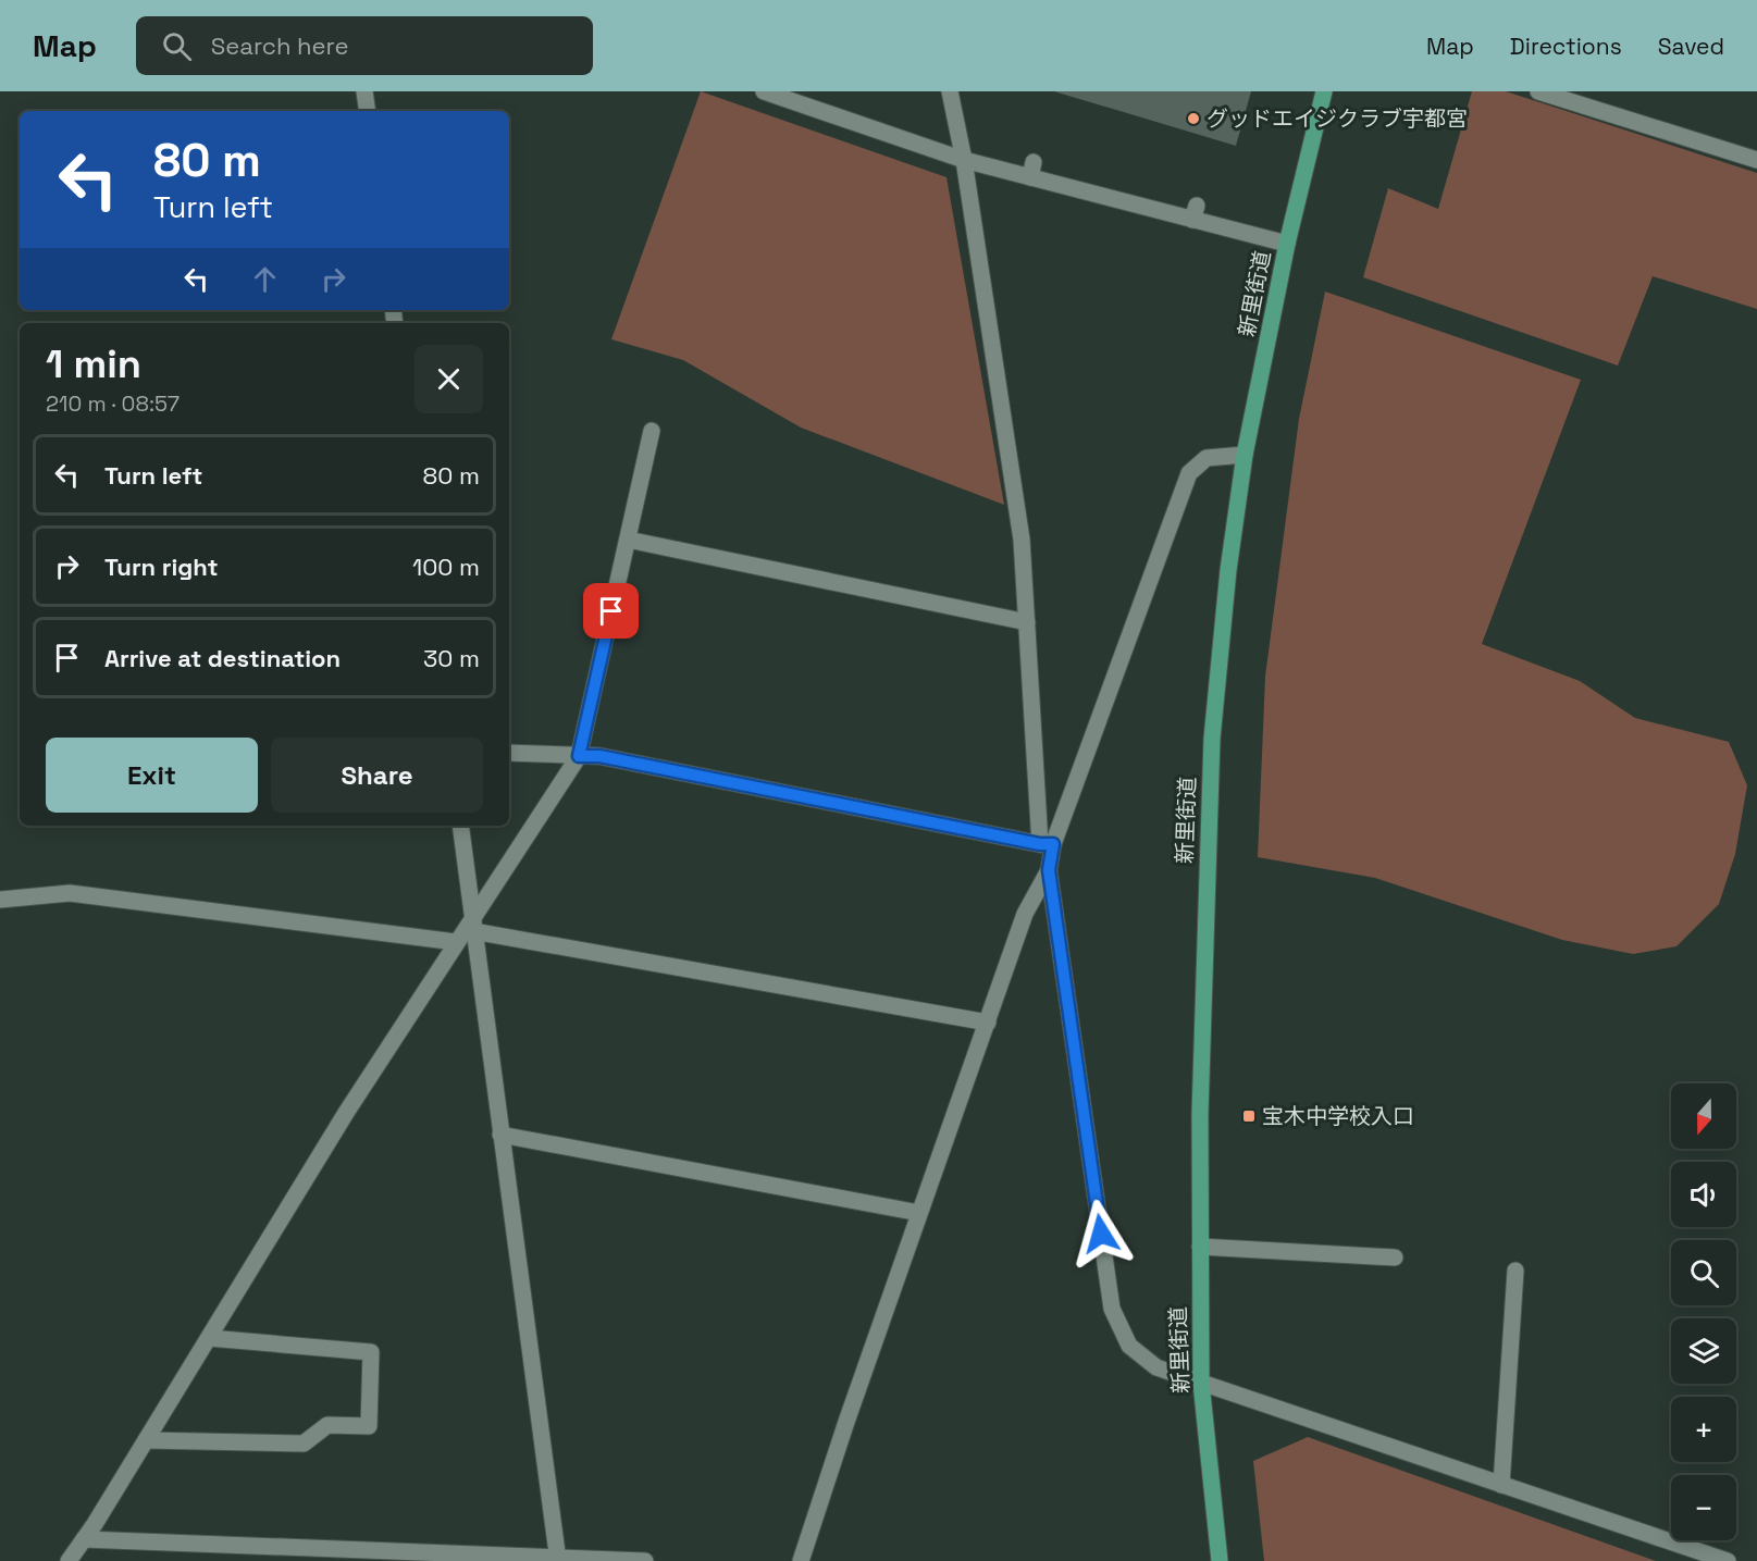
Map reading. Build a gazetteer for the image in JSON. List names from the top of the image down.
{
  "streets": {
    "main road": ["新里街道"]
  },
  "places": {
    "other": ["グッドエイジクラブ宇都宮"],
    "transit": ["宝木中学校入口"]
  },
  "north": "bottom",
  "page": {
    "header": "Map",
    "search": "Search here",
    "nav": ["Map", "Directions", "Saved"],
    "turn": ["80 m", "Turn left"],
    "heading": ["1 min", "210 m · 08:57"],
    "list": [
      {
        "name": "Turn left",
        "value": "80 m"
      },
      {
        "name": "Turn right",
        "value": "100 m"
      },
      {
        "name": "Arrive at destination",
        "value": "30 m"
      }
    ],
    "buttons": ["Exit", "Share"],
    "map_buttons": ["+", "−"]
  }
}
